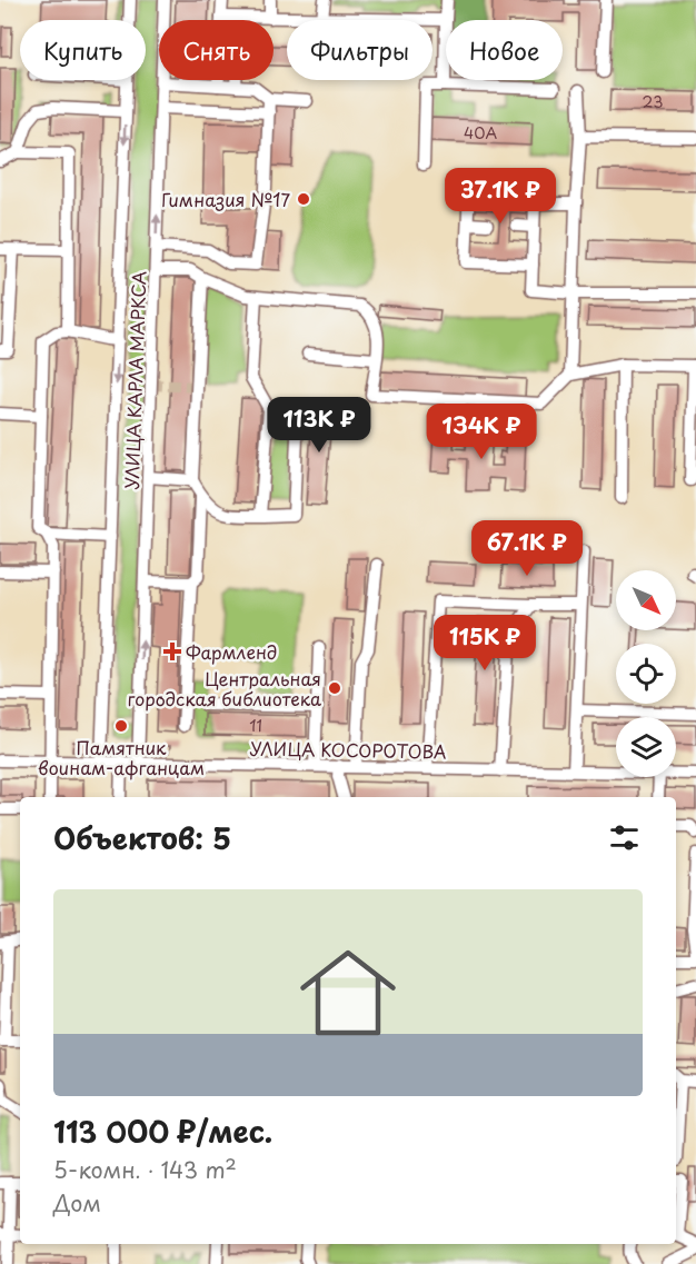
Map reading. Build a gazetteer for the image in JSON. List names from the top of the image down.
{
  "streets": {
    "street": ["УЛИЦА КАРЛА МАРКСА", "УЛИЦА КОСОРОТОВА"]
  },
  "crossings": [
    ["УЛИЦА КАРЛА МАРКСА", "УЛИЦА КОСОРОТОВА"]
  ],
  "places": {
    "other": ["Гимназия №17", "Центральная городская библиотека", "Памятник воинам-афганцам"],
    "health": ["Фармленд"]
  },
  "house_numbers": ["23", "40А", "11"],
  "north": "bottom right",
  "page": {
    "chip": [
      "Купить",
      "Снять",
      "Фильтры",
      "Новое"
    ],
    "price": [
      "37.1K ₽",
      "113K ₽",
      "134K ₽",
      "67.1K ₽",
      "115K ₽"
    ],
    "heading": "Объектов: 5",
    "list": [
      {
        "name": "113 000 ₽/мес.",
        "note": "5-комн. · 143 m² · Дом"
      }
    ]
  }
}
